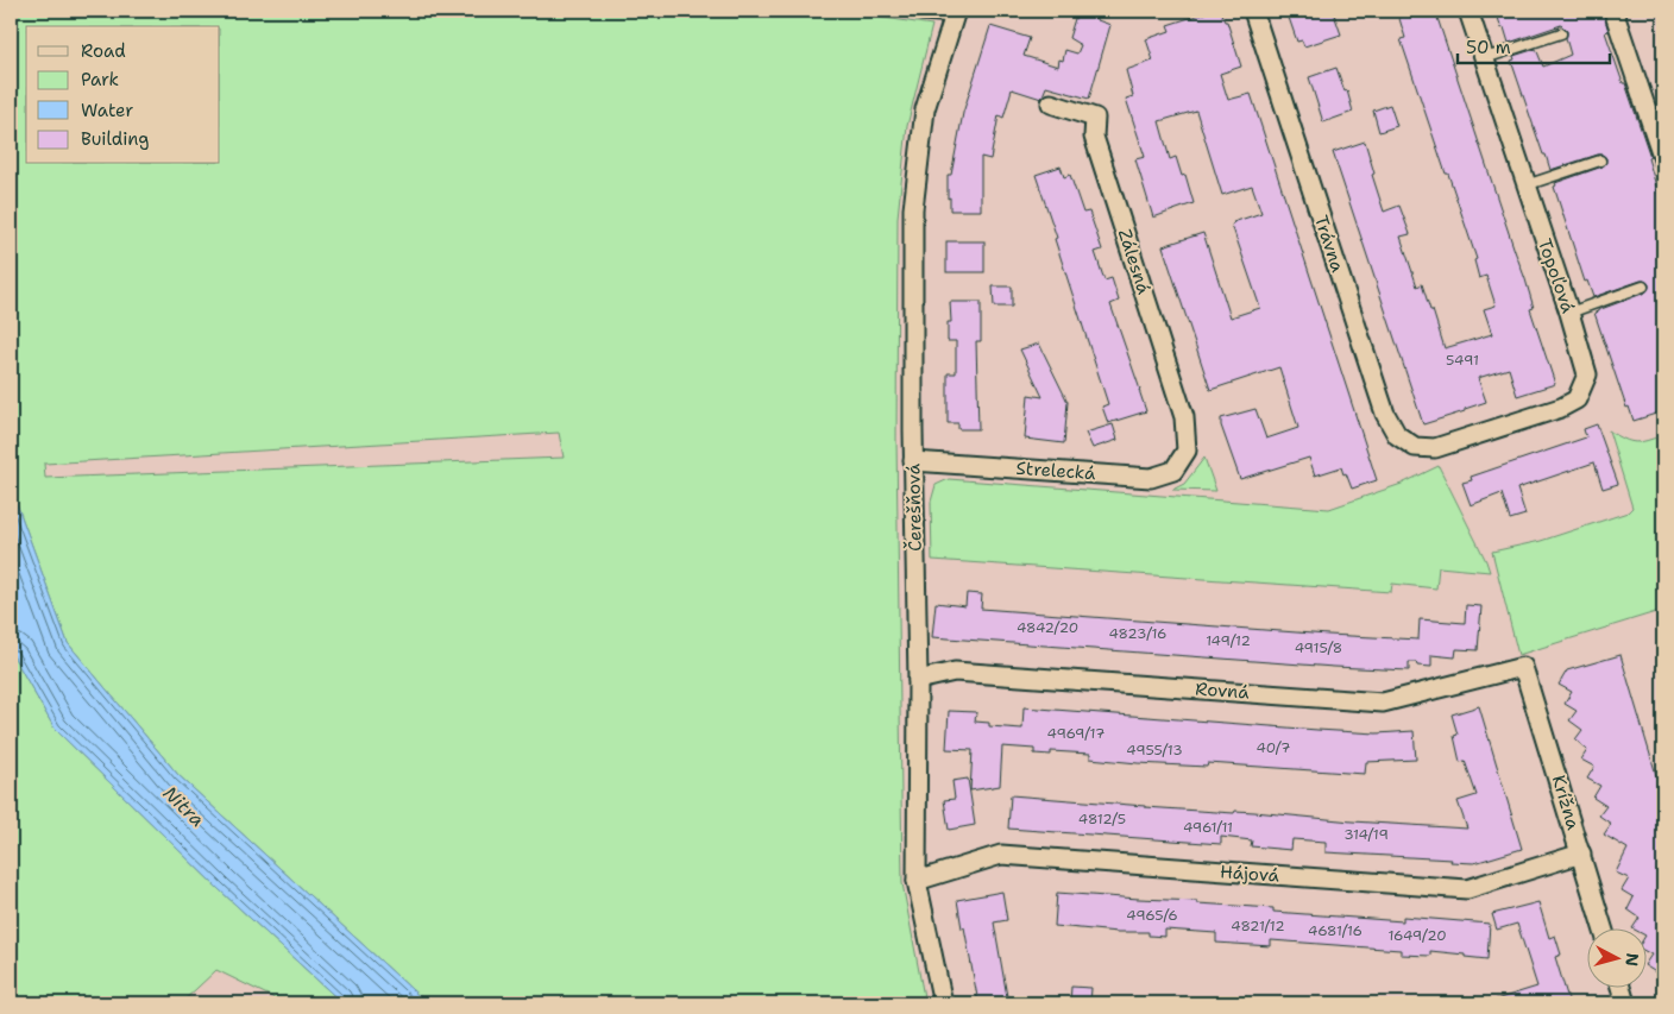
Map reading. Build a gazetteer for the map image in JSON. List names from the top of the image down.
{
  "streets": {
    "street": [
      "Trávna",
      "Zálesná",
      "Topoľová",
      "Strelecká",
      "Čerešňová",
      "Rovná",
      "Krížna",
      "Hájová"
    ]
  },
  "crossings": [
    ["Trávna", "Topoľová"],
    ["Zálesná", "Strelecká"],
    ["Strelecká", "Čerešňová"],
    ["Čerešňová", "Rovná"],
    ["Čerešňová", "Hájová"],
    ["Rovná", "Krížna"],
    ["Krížna", "Hájová"]
  ],
  "water": ["Nitra"],
  "house_numbers": [
    "5491",
    "4842/20",
    "4823/16",
    "149/12",
    "4915/8",
    "4969/17",
    "40/7",
    "4955/13",
    "4812/5",
    "4961/11",
    "314/19",
    "4965/6",
    "4821/12",
    "4681/16",
    "1649/20"
  ],
  "legend": [
    "Road",
    "Park",
    "Water",
    "Building"
  ],
  "scale_bar": "50 m",
  "north": "right"
}
